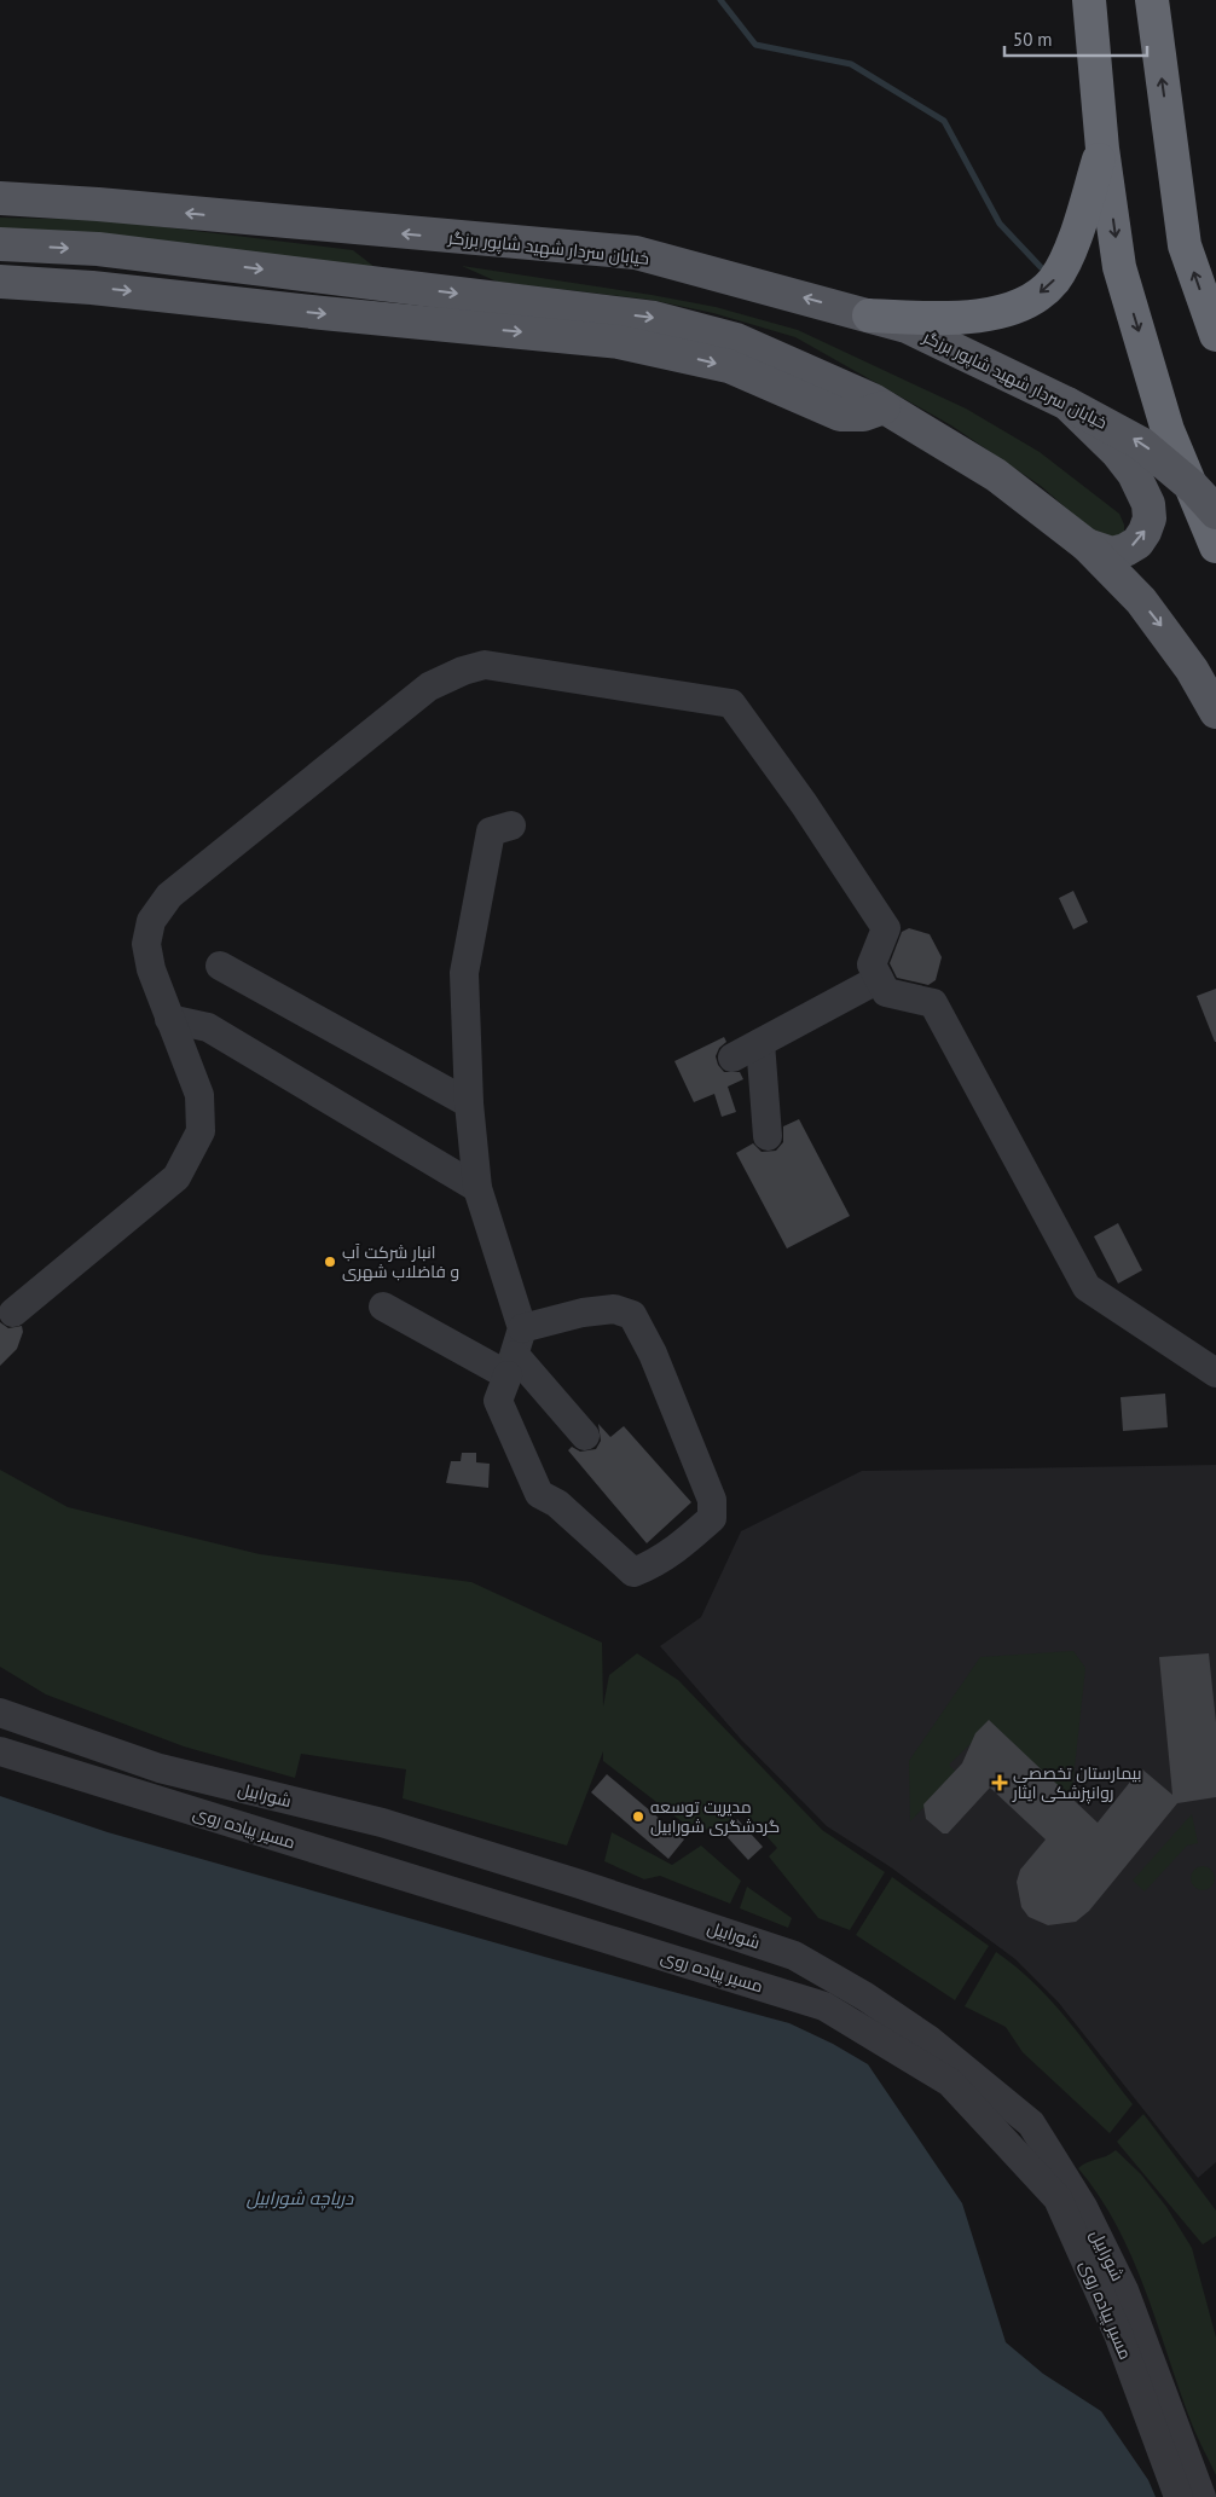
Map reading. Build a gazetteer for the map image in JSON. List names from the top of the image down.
{
  "streets": {
    "main road": ["خیابان سردار شهید شاپور برزگر"],
    "street": ["شورابیل", "مسیر پیاده روی"]
  },
  "water": ["دریاچه شورابیل"],
  "places": {
    "other": ["انبار شرکت آب و فاضلاب شهری", "مدیریت توسعه گردشگری شورابیل"],
    "health": ["بیمارستان تخصصی روانپزشکی ایثار"]
  },
  "scale_bar": "50 m"
}
